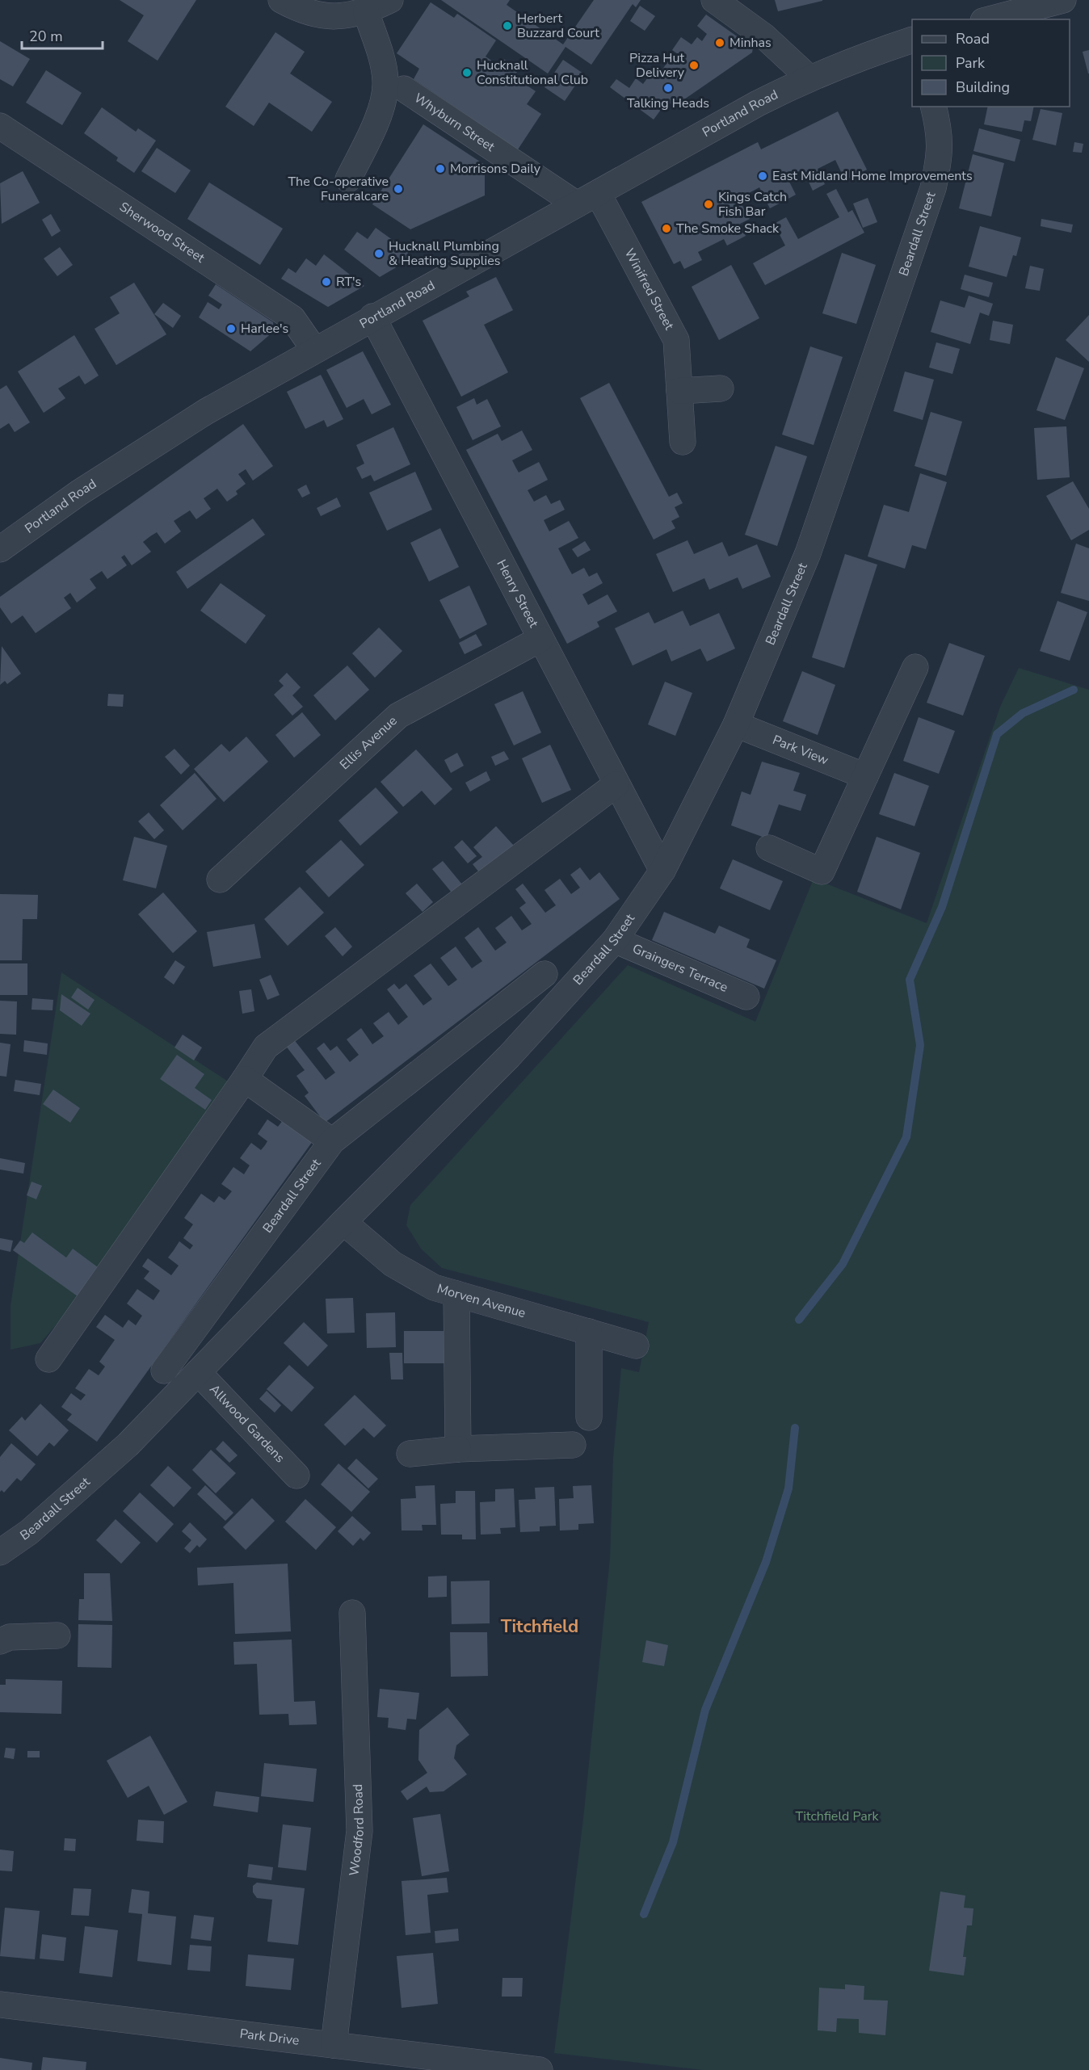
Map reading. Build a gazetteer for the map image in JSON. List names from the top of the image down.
{
  "streets": {
    "street": [
      "Portland Road",
      "Whyburn Street",
      "Sherwood Street",
      "Beardall Street",
      "Winifred Street",
      "Henry Street",
      "Ellis Avenue",
      "Park View",
      "Graingers Terrace",
      "Morven Avenue",
      "Allwood Gardens",
      "Woodford Road",
      "Park Drive"
    ]
  },
  "crossings": [
    ["Portland Road", "Whyburn Street"],
    ["Portland Road", "Sherwood Street"],
    ["Portland Road", "Winifred Street"],
    ["Portland Road", "Henry Street"],
    ["Whyburn Street", "Winifred Street"],
    ["Beardall Street", "Henry Street"],
    ["Beardall Street", "Park View"],
    ["Beardall Street", "Graingers Terrace"],
    ["Beardall Street", "Morven Avenue"],
    ["Beardall Street", "Allwood Gardens"],
    ["Henry Street", "Ellis Avenue"],
    ["Woodford Road", "Park Drive"]
  ],
  "districts": ["Titchfield"],
  "parks": ["Titchfield Park"],
  "places": [
    "Herbert Buzzard Court",
    "Minhas",
    "Pizza Hut Delivery",
    "Hucknall Constitutional Club",
    "Talking Heads",
    "Morrisons Daily",
    "East Midland Home Improvements",
    "The Co-operative Funeralcare",
    "Kings Catch Fish Bar",
    "The Smoke Shack",
    "Hucknall Plumbing & Heating Supplies",
    "RT's",
    "Harlee's"
  ],
  "legend": ["Road", "Park", "Building"],
  "scale_bar": "20 m"
}
